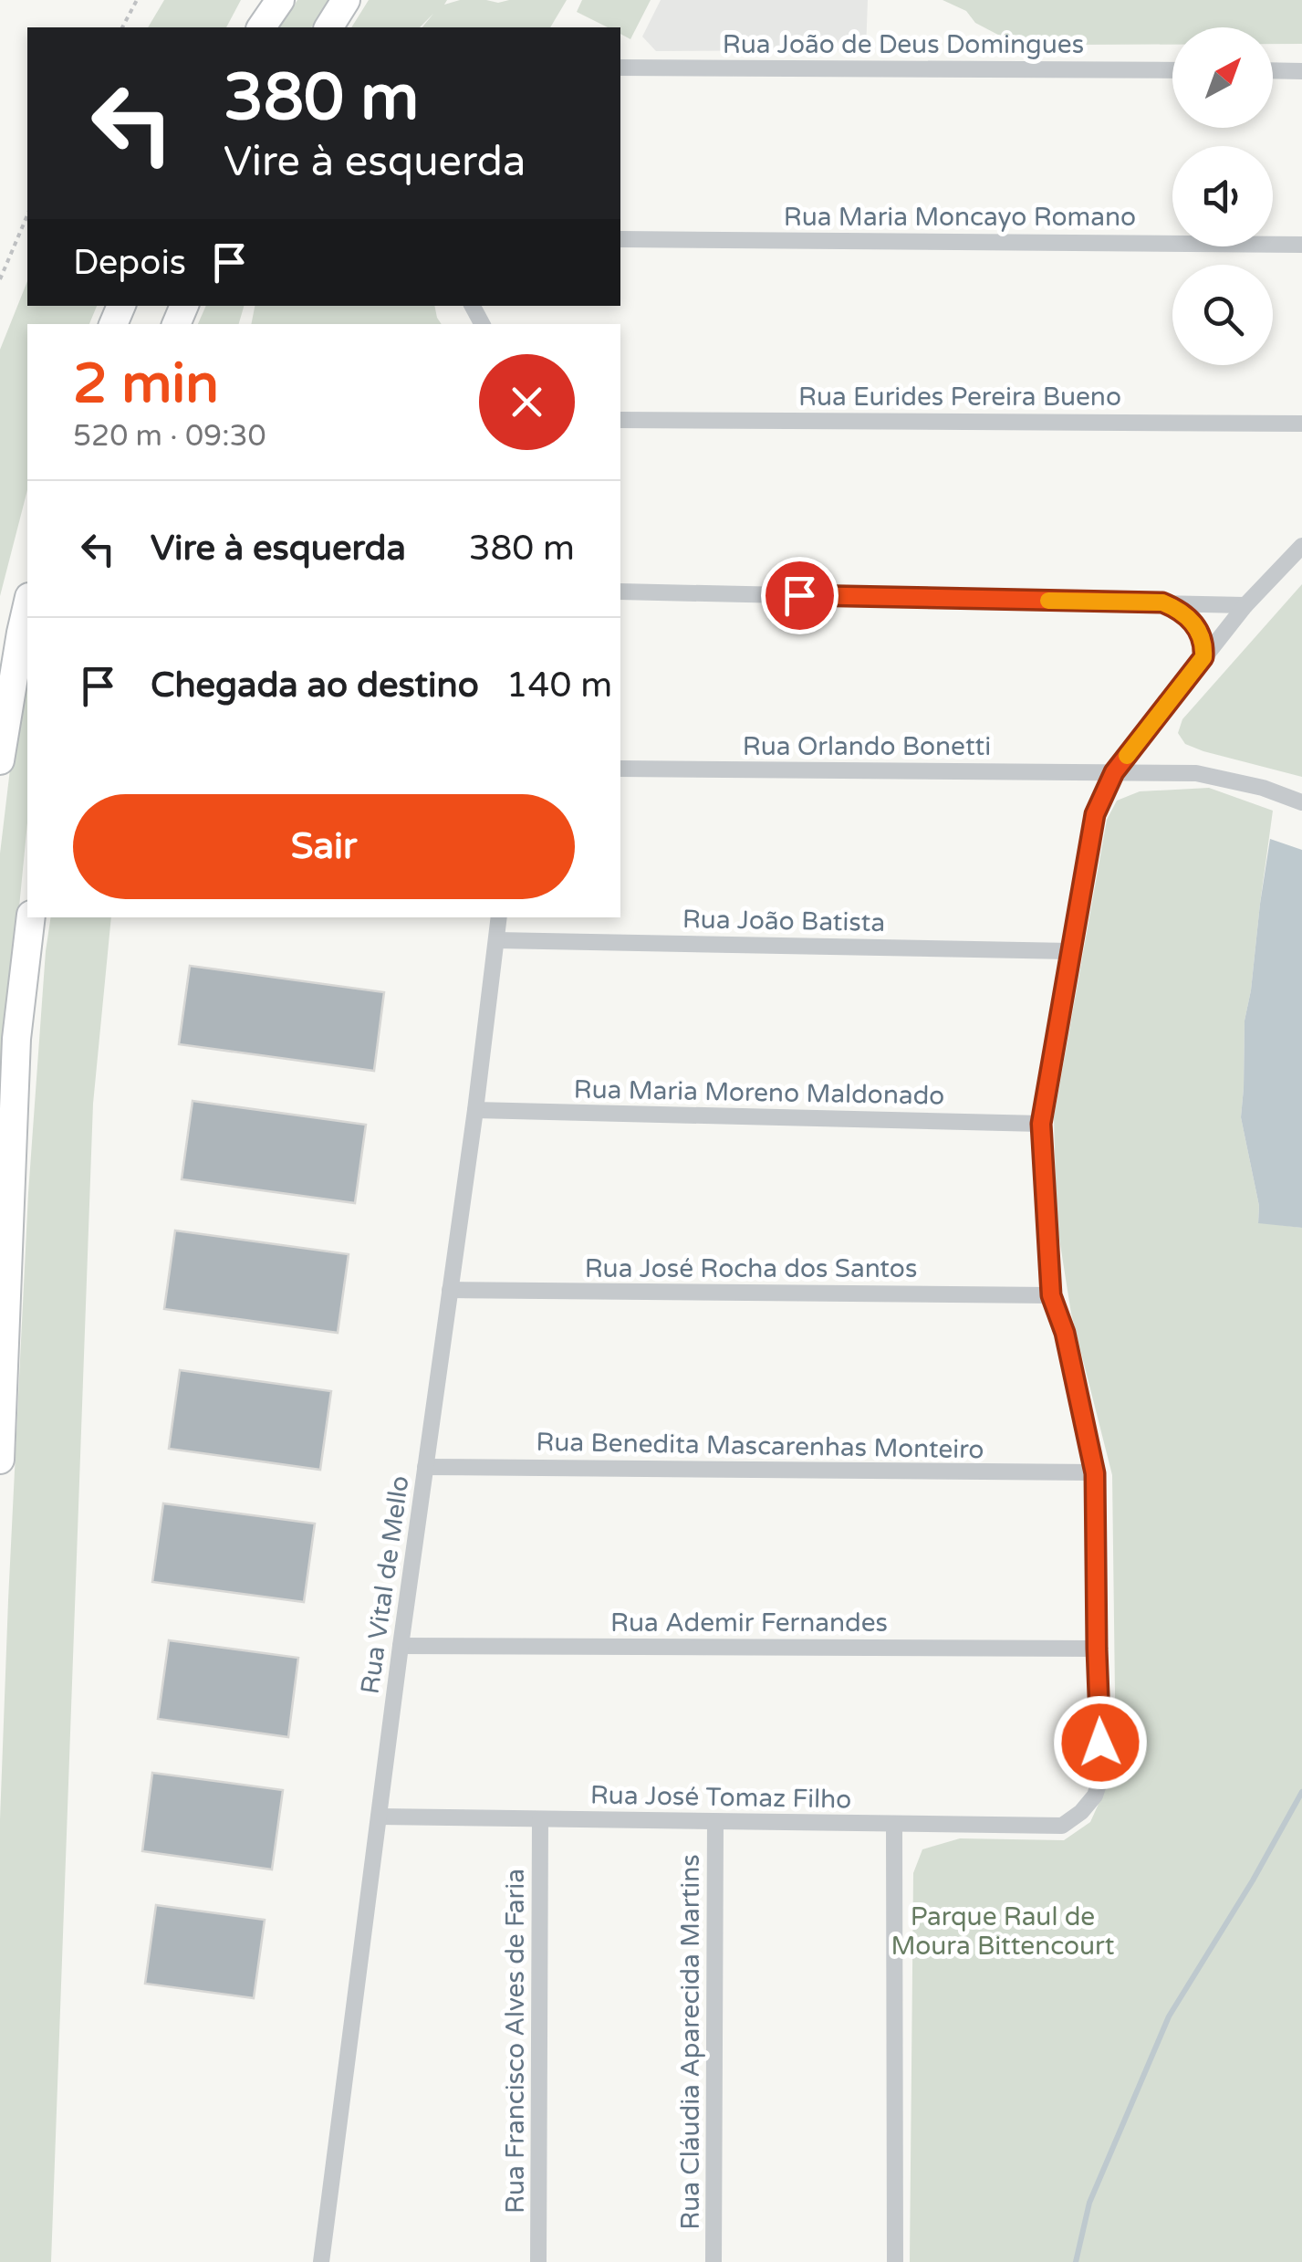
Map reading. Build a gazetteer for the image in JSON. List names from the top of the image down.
{
  "streets": {
    "street": [
      "Rua João de Deus Domingues",
      "Rua Maria Moncayo Romano",
      "Rua Eurides Pereira Bueno",
      "Rua Orlando Bonetti",
      "Rua João Batista",
      "Rua Maria Moreno Maldonado",
      "Rua José Rocha dos Santos",
      "Rua Benedita Mascarenhas Monteiro",
      "Rua Vital de Mello",
      "Rua Ademir Fernandes",
      "Rua José Tomaz Filho",
      "Rua Francisco Alves de Faria",
      "Rua Cláudia Aparecida Martins"
    ]
  },
  "crossings": [
    ["Rua João Batista", "Rua Vital de Mello"],
    ["Rua Maria Moreno Maldonado", "Rua Vital de Mello"],
    ["Rua José Rocha dos Santos", "Rua Vital de Mello"],
    ["Rua Benedita Mascarenhas Monteiro", "Rua Vital de Mello"],
    ["Rua Vital de Mello", "Rua Ademir Fernandes"],
    ["Rua Vital de Mello", "Rua José Tomaz Filho"],
    ["Rua Ademir Fernandes", "Rua José Tomaz Filho"],
    ["Rua José Tomaz Filho", "Rua Francisco Alves de Faria"],
    ["Rua José Tomaz Filho", "Rua Cláudia Aparecida Martins"]
  ],
  "parks": ["Parque Raul de Moura Bittencourt"],
  "north": "top right",
  "page": {
    "turn": ["380 m", "Vire à esquerda"],
    "then": "Depois",
    "heading": ["2 min", "520 m · 09:30"],
    "list": [
      {
        "name": "Vire à esquerda",
        "value": "380 m"
      },
      {
        "name": "Chegada ao destino",
        "value": "140 m"
      }
    ],
    "buttons": "Sair"
  }
}
